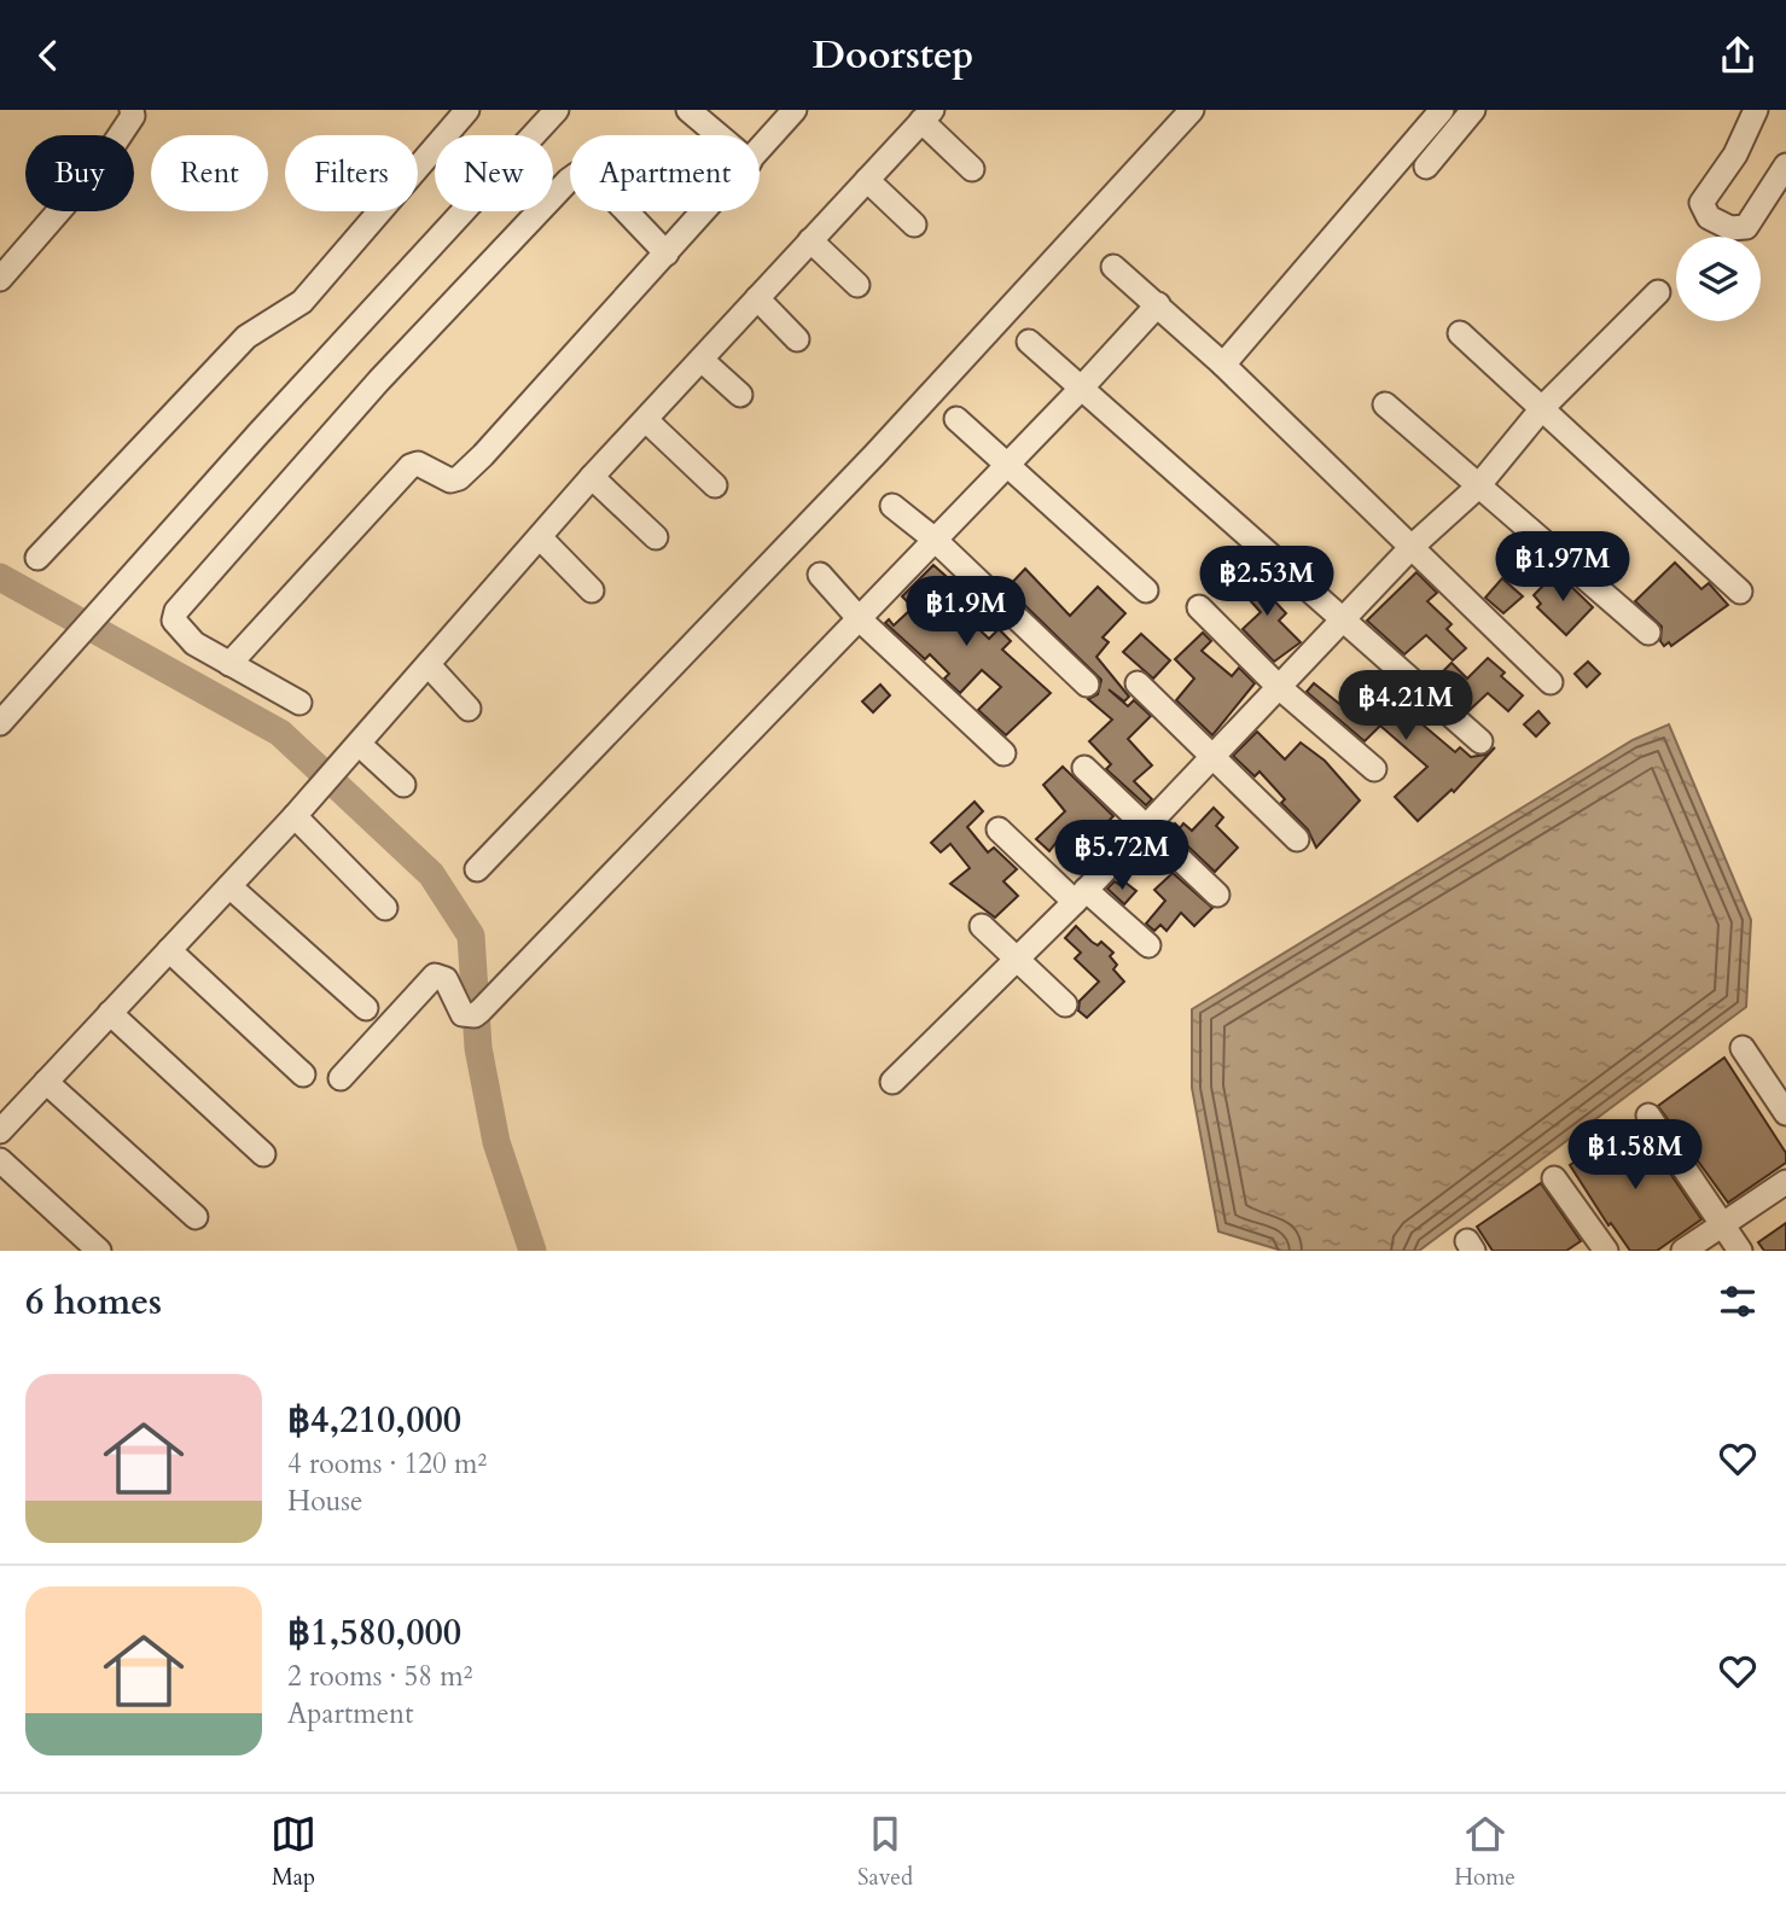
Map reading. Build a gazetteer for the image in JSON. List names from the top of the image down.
{
  "page": {
    "header": "Doorstep",
    "chip": [
      "Buy",
      "Rent",
      "Filters",
      "New",
      "Apartment"
    ],
    "price": [
      "฿1.97M",
      "฿2.53M",
      "฿1.9M",
      "฿4.21M",
      "฿5.72M",
      "฿1.58M"
    ],
    "heading": "6 homes",
    "list": [
      {
        "name": "฿4,210,000",
        "note": "4 rooms · 120 m² · House"
      },
      {
        "name": "฿1,580,000",
        "note": "2 rooms · 58 m² · Apartment"
      }
    ],
    "tabs": ["Map", "Saved", "Home"]
  }
}
